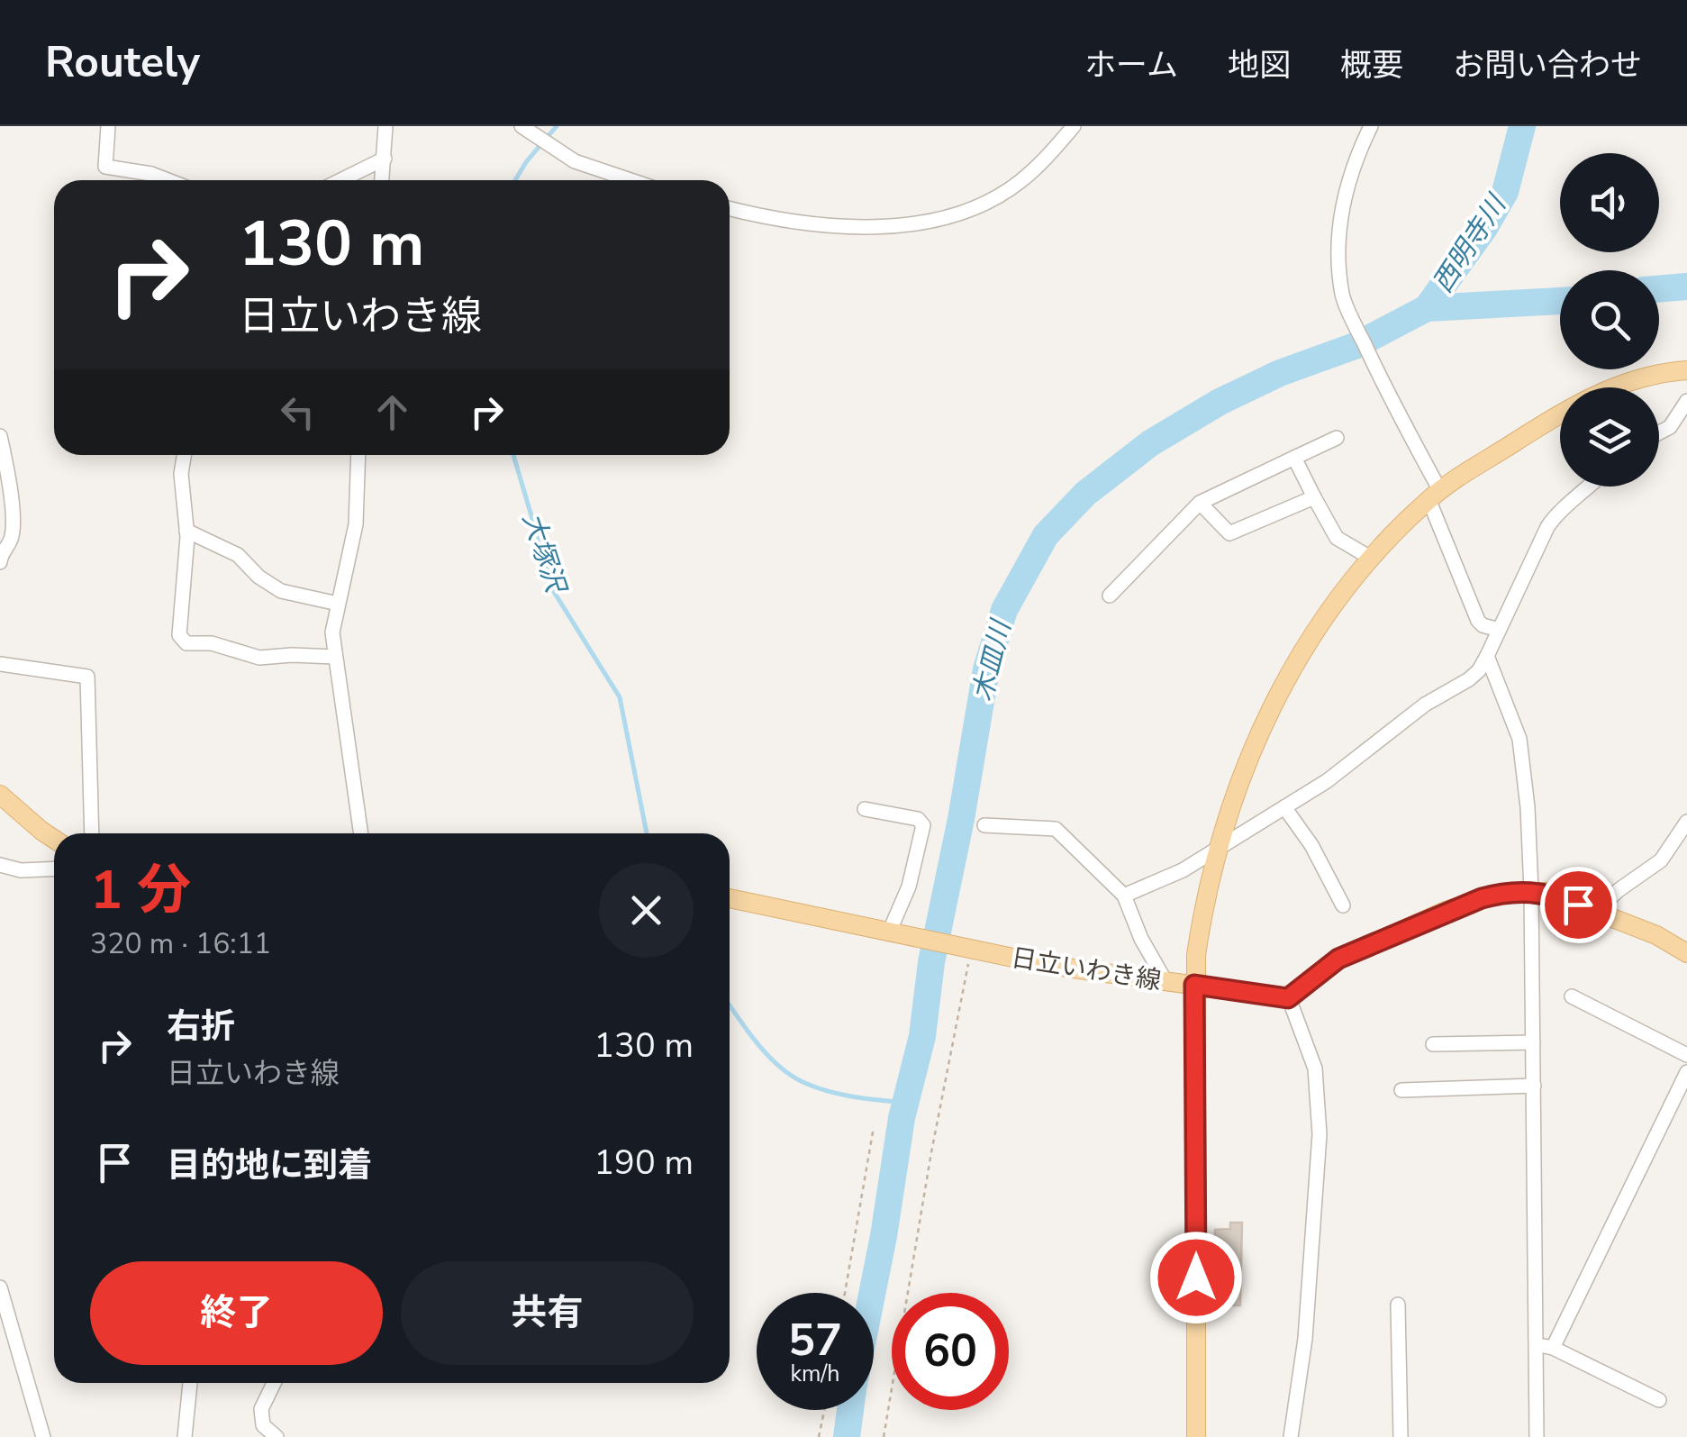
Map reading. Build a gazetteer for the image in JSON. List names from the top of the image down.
{
  "streets": {
    "main road": ["日立いわき線"]
  },
  "water": ["西明寺川", "大塚沢", "木皿川"],
  "page": {
    "header": "Routely",
    "nav": [
      "ホーム",
      "地図",
      "概要",
      "お問い合わせ"
    ],
    "turn": ["130 m", "日立いわき線"],
    "heading": ["1 分", "320 m · 16:11"],
    "list": [
      {
        "name": "右折",
        "note": "日立いわき線",
        "value": "130 m"
      },
      {
        "name": "目的地に到着",
        "value": "190 m"
      }
    ],
    "buttons": ["終了", "共有"],
    "speed": "57 km/h",
    "limit": "60"
  }
}
